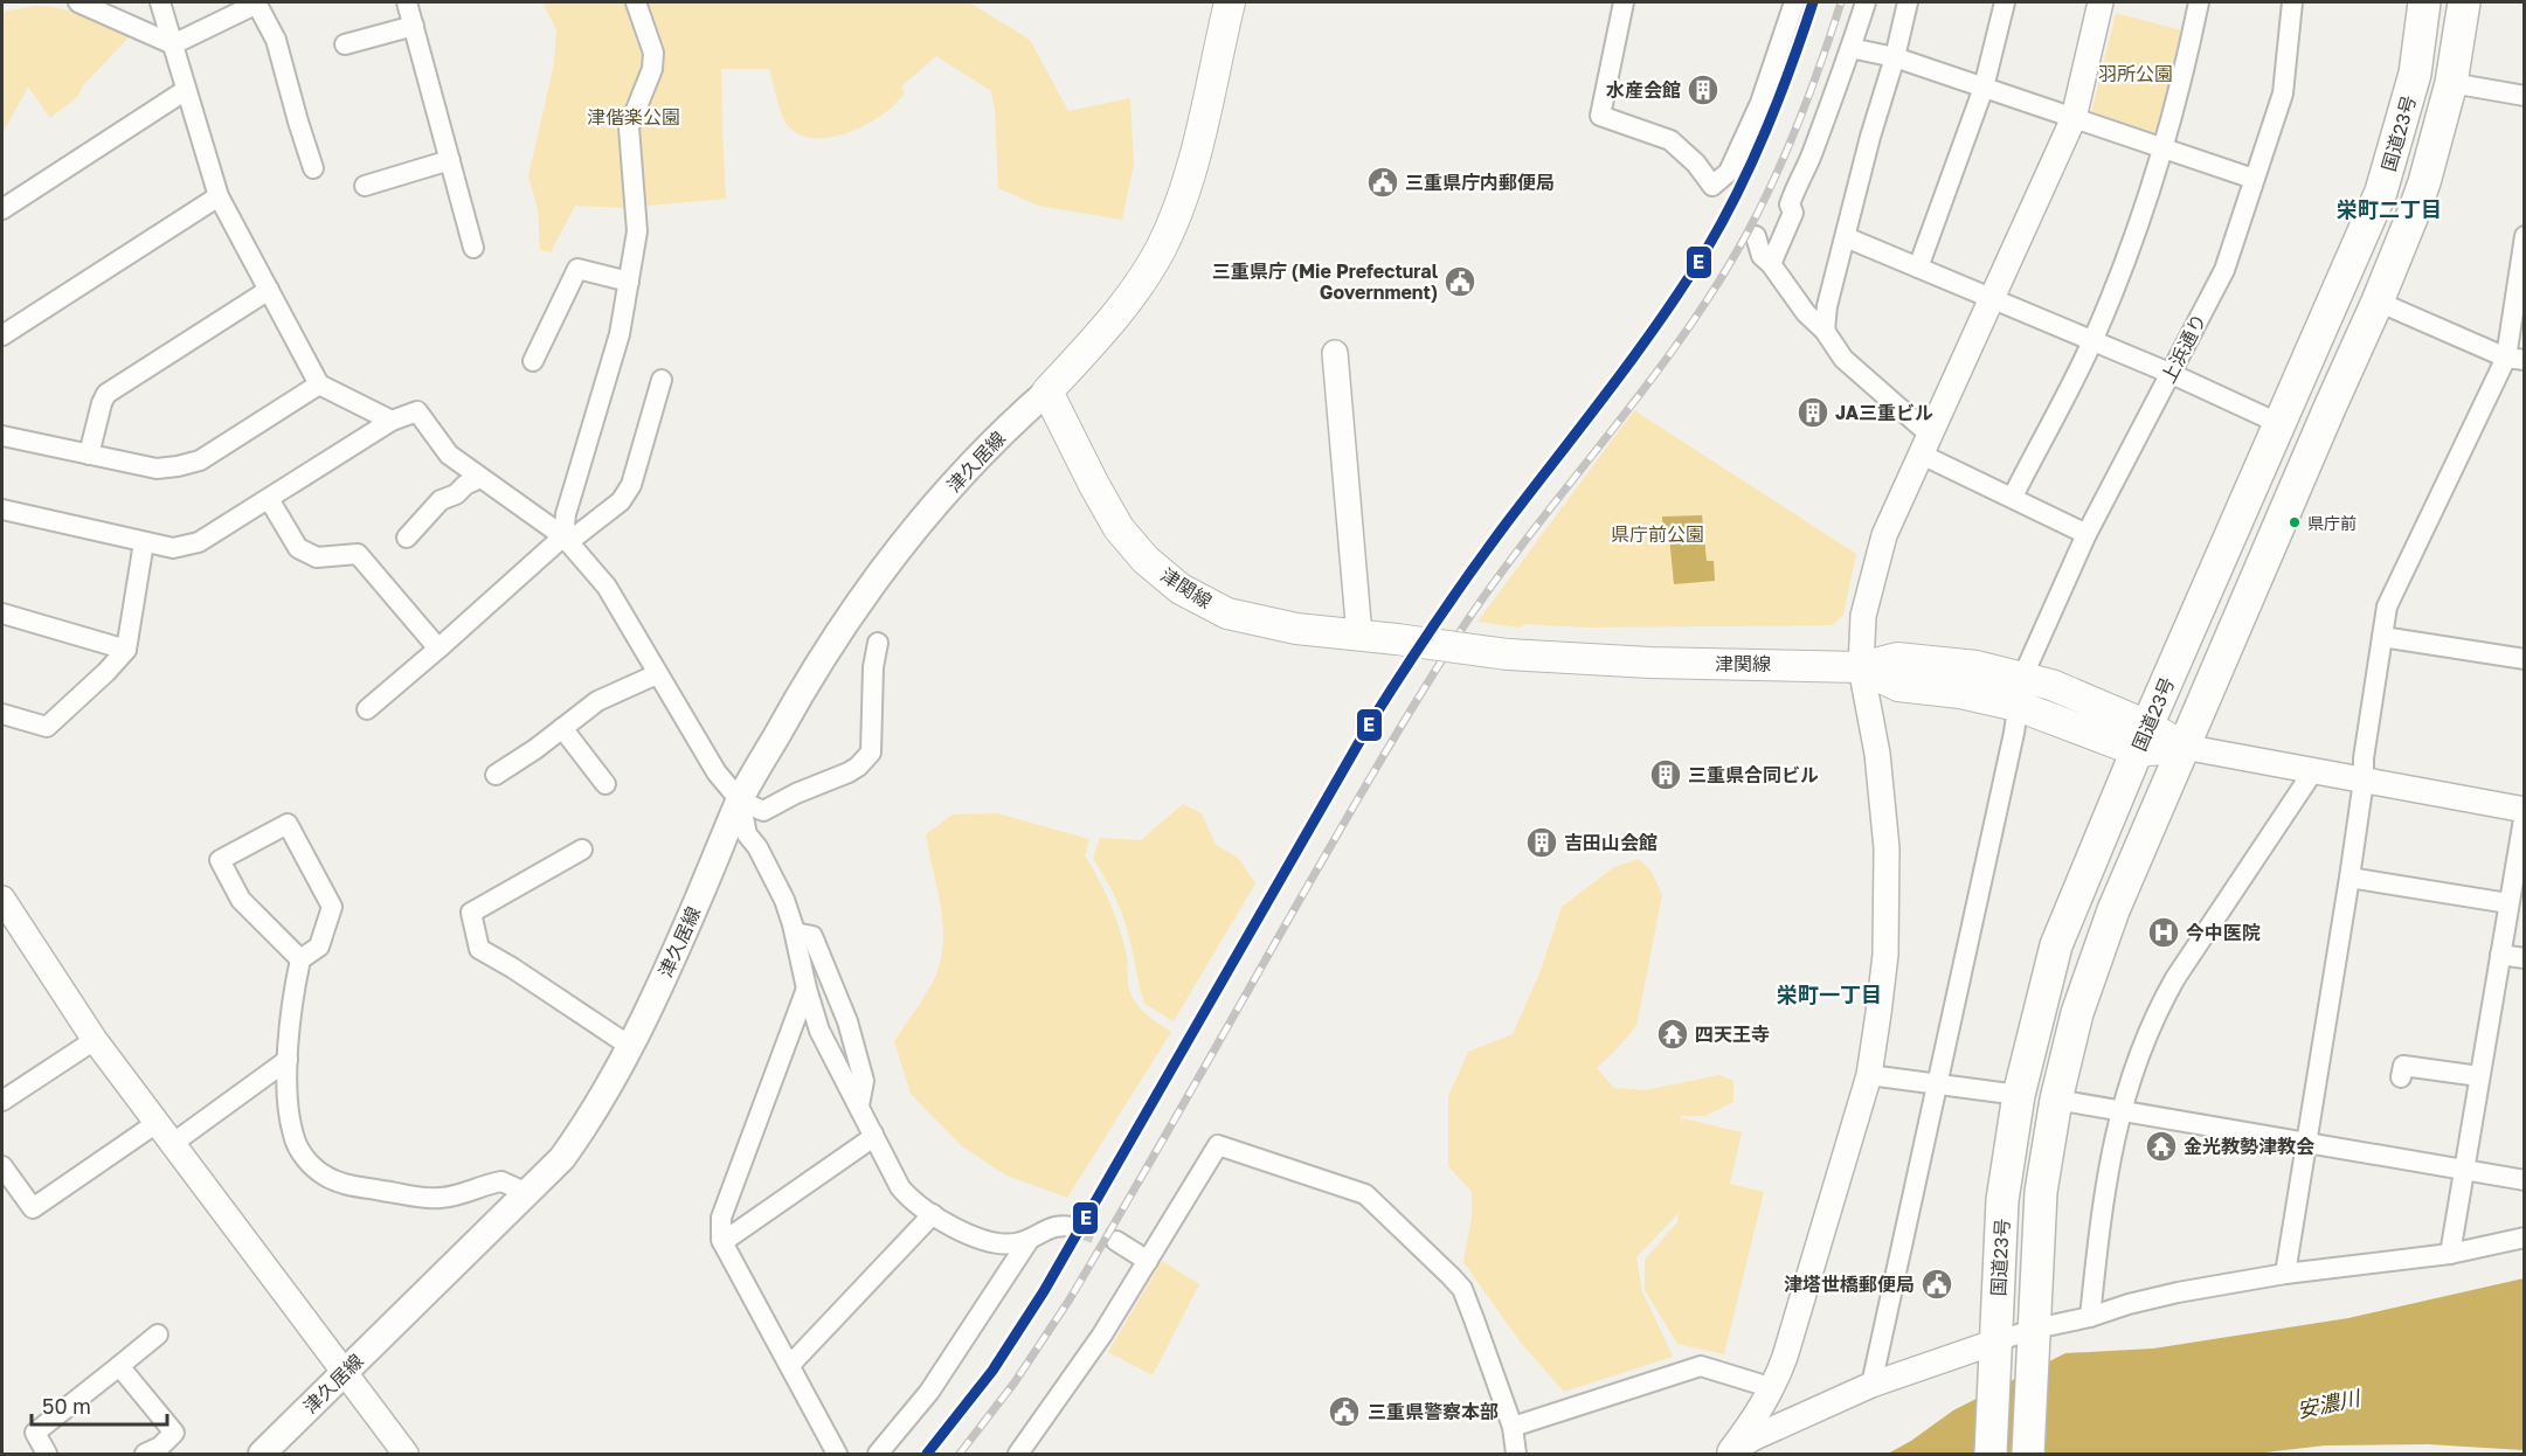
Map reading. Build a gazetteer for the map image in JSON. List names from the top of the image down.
{
  "streets": {
    "highway": ["国道23号"],
    "main road": ["津久居線", "津関線"],
    "street": ["上浜通り"]
  },
  "crossings": [
    ["国道23号", "津関線"],
    ["上浜通り", "津関線"],
    ["津久居線", "津関線"]
  ],
  "districts": ["栄町二丁目", "栄町一丁目"],
  "water": ["安濃川"],
  "parks": ["羽所公園", "津偕楽公園", "県庁前公園"],
  "places": {
    "building": [
      "水産会館",
      "JA三重ビル",
      "三重県合同ビル",
      "吉田山会館"
    ],
    "public building": [
      "三重県庁内郵便局",
      "三重県庁 (Mie Prefectural Government)",
      "津塔世橋郵便局",
      "三重県警察本部"
    ],
    "other": ["県庁前"],
    "hospital": ["今中医院"],
    "temple": ["四天王寺", "金光教勢津教会"]
  },
  "lines": ["transit line E"],
  "scale_bar": "50 m"
}
